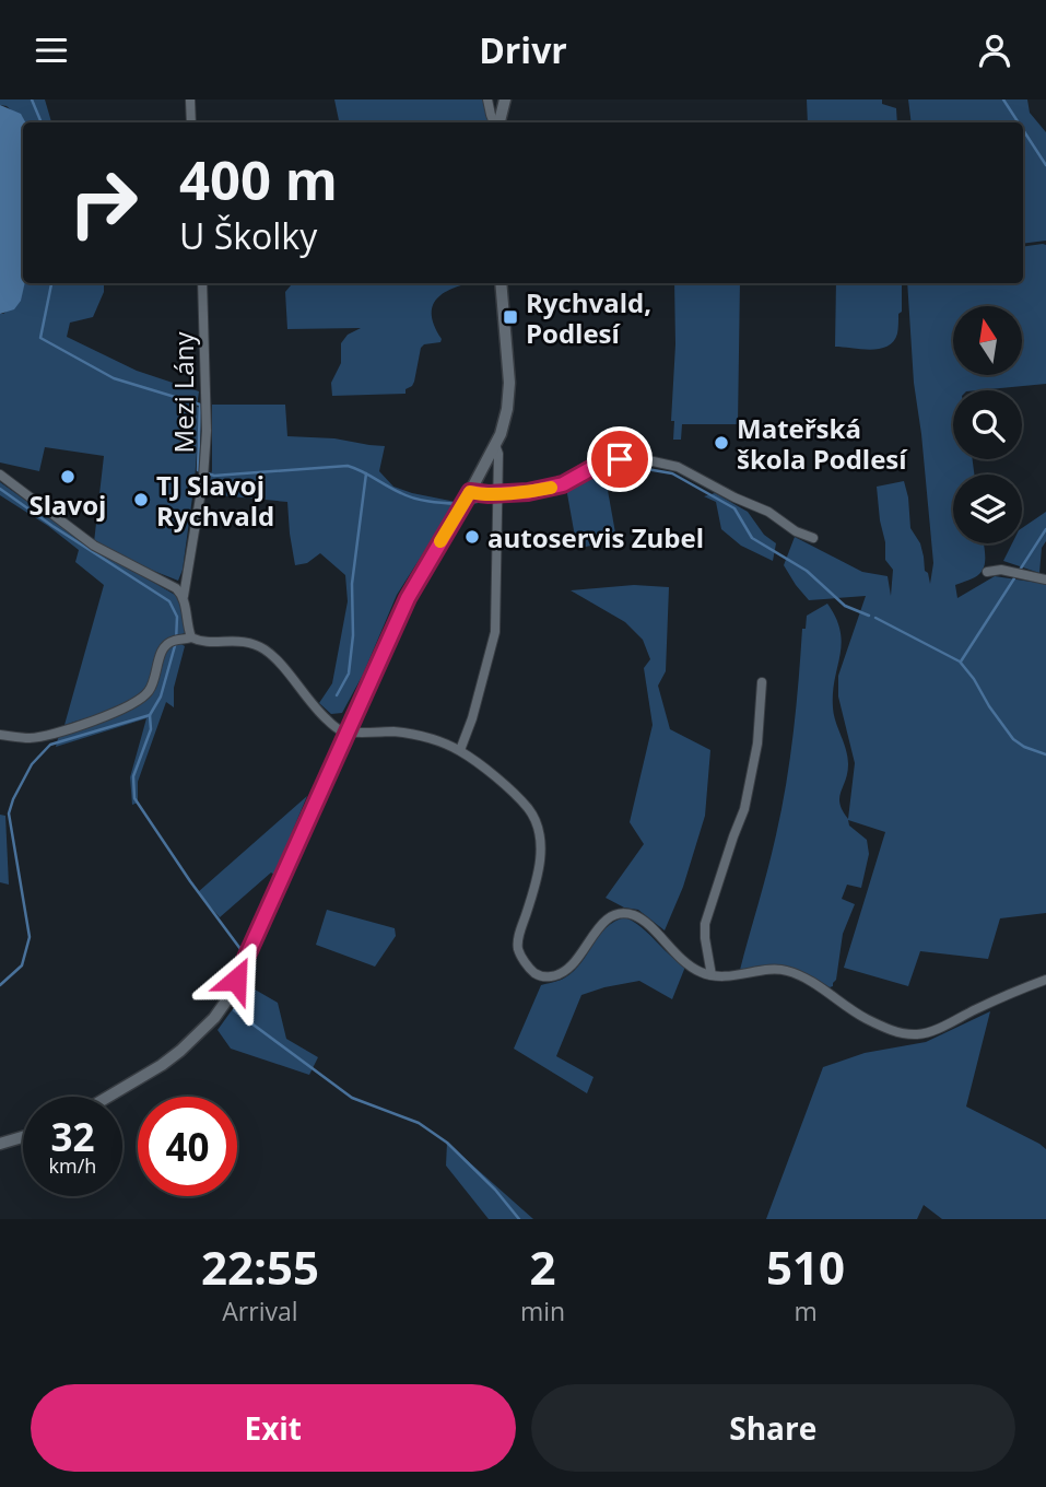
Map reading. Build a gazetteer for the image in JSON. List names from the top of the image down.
{
  "streets": {
    "street": ["Mezi Lány"]
  },
  "places": {
    "transit": ["Rychvald, Podlesí"],
    "other": [
      "Mateřská škola Podlesí",
      "Slavoj",
      "TJ Slavoj Rychvald",
      "autoservis Zubel"
    ]
  },
  "north": "top",
  "page": {
    "header": "Drivr",
    "turn": ["400 m", "U Školky"],
    "speed": "32 km/h",
    "limit": "40",
    "eta": [
      "22:55",
      "Arrival",
      "2",
      "min",
      "510",
      "m"
    ],
    "buttons": ["Exit", "Share"]
  }
}
